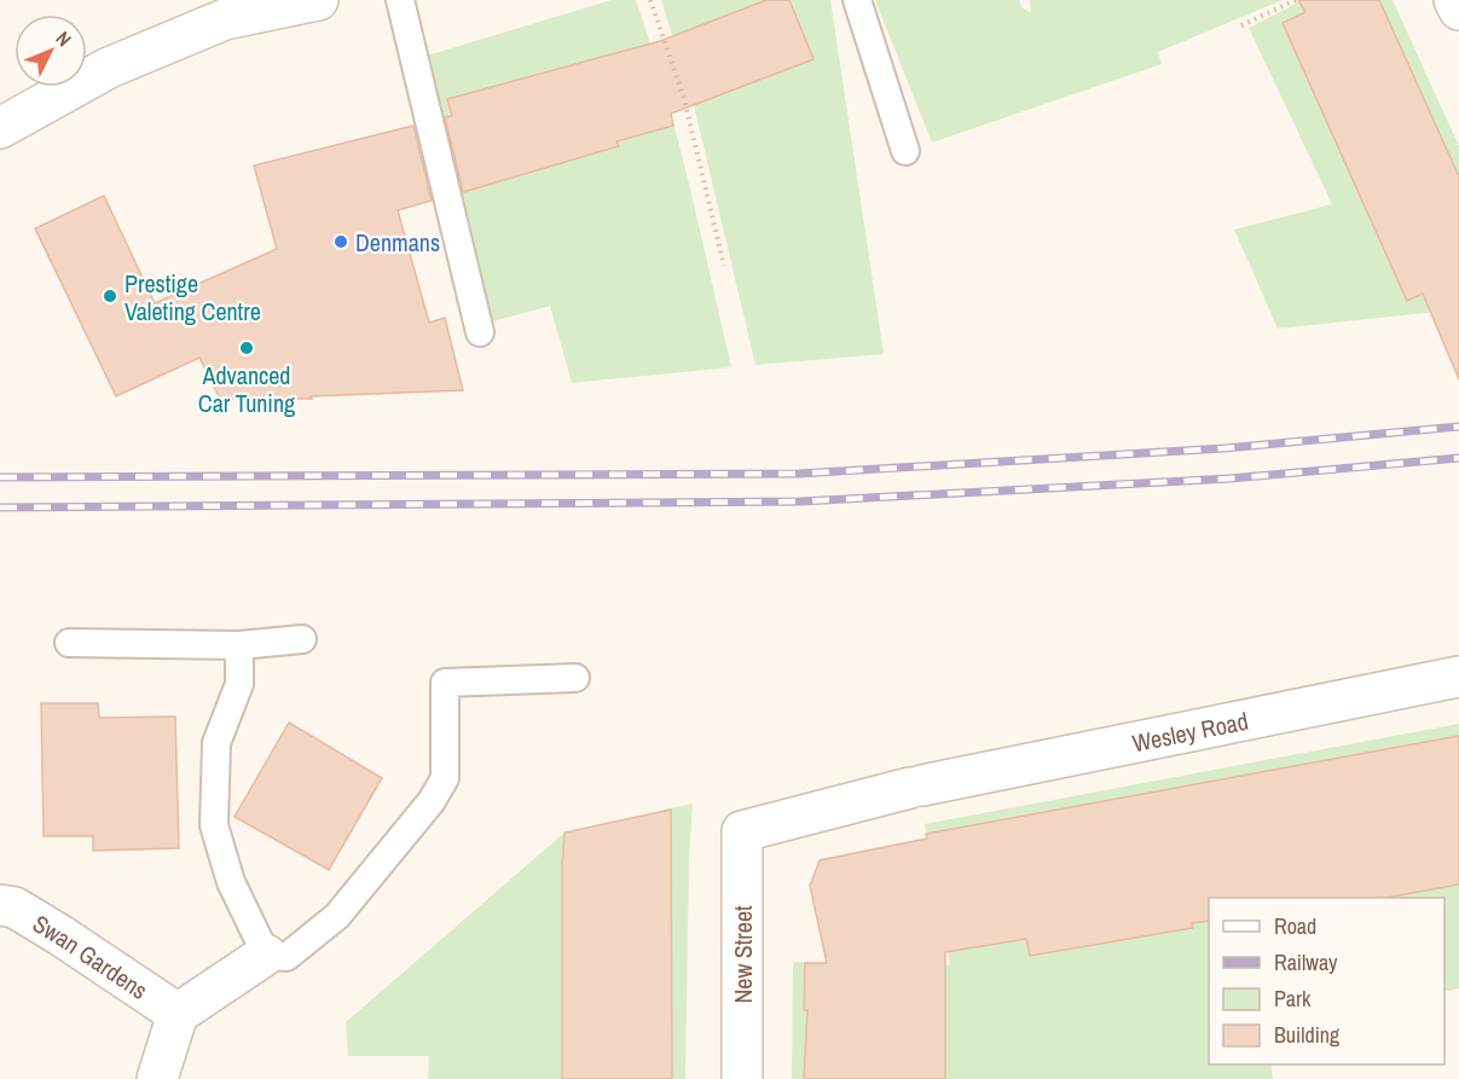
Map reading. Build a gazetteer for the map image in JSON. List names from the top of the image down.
{
  "streets": {
    "street": ["Wesley Road", "New Street", "Swan Gardens"]
  },
  "crossings": [
    ["Wesley Road", "New Street"]
  ],
  "places": ["Denmans", "Prestige Valeting Centre", "Advanced Car Tuning"],
  "legend": [
    "Road",
    "Railway",
    "Park",
    "Building"
  ],
  "north": "top right"
}
